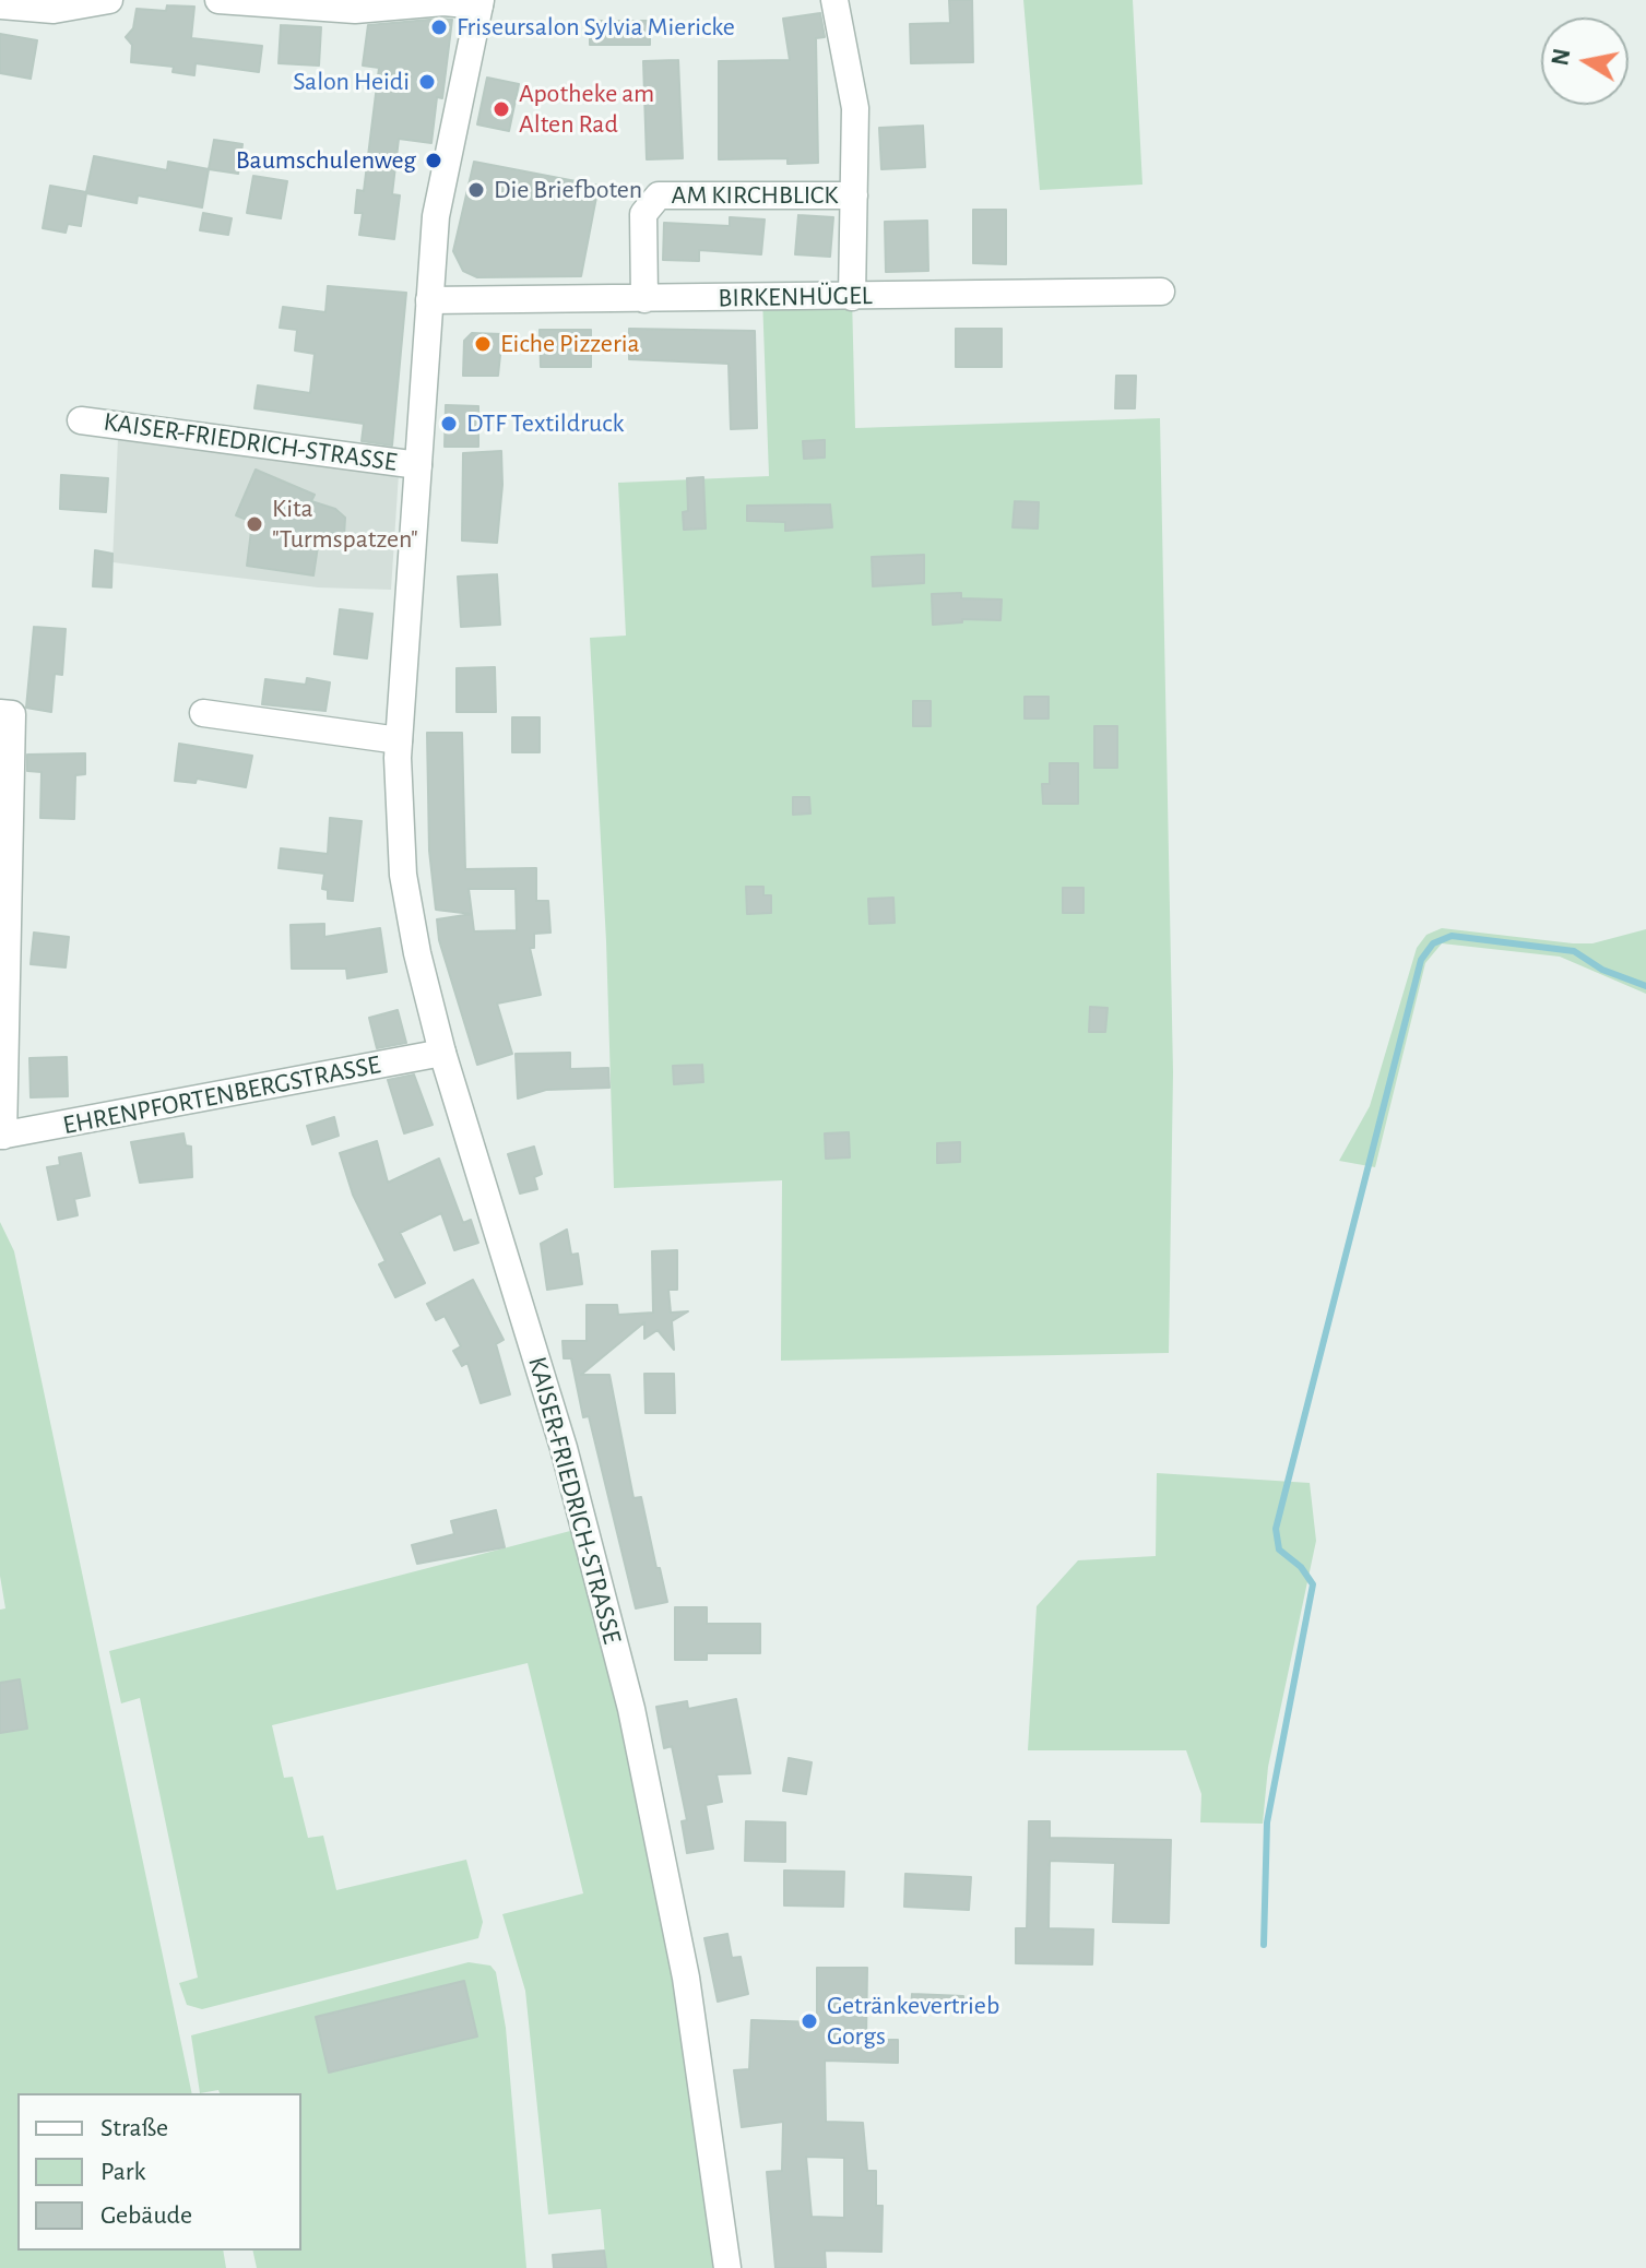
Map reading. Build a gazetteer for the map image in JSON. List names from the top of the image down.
{
  "streets": {
    "street": [
      "AM KIRCHBLICK",
      "BIRKENHÜGEL",
      "KAISER-FRIEDRICH-STRASSE",
      "EHRENPFORTENBERGSTRASSE"
    ]
  },
  "crossings": [
    ["AM KIRCHBLICK", "BIRKENHÜGEL"],
    ["BIRKENHÜGEL", "KAISER-FRIEDRICH-STRASSE"],
    ["KAISER-FRIEDRICH-STRASSE", "EHRENPFORTENBERGSTRASSE"]
  ],
  "places": [
    "Friseursalon Sylvia Miericke",
    "Salon Heidi",
    "Apotheke am Alten Rad",
    "Baumschulenweg",
    "Die Briefboten",
    "Eiche Pizzeria",
    "DTF Textildruck",
    "Kita \"Turmspatzen\"",
    "Getränkevertrieb Gorgs"
  ],
  "legend": ["Straße", "Park", "Gebäude"],
  "north": "left"
}
